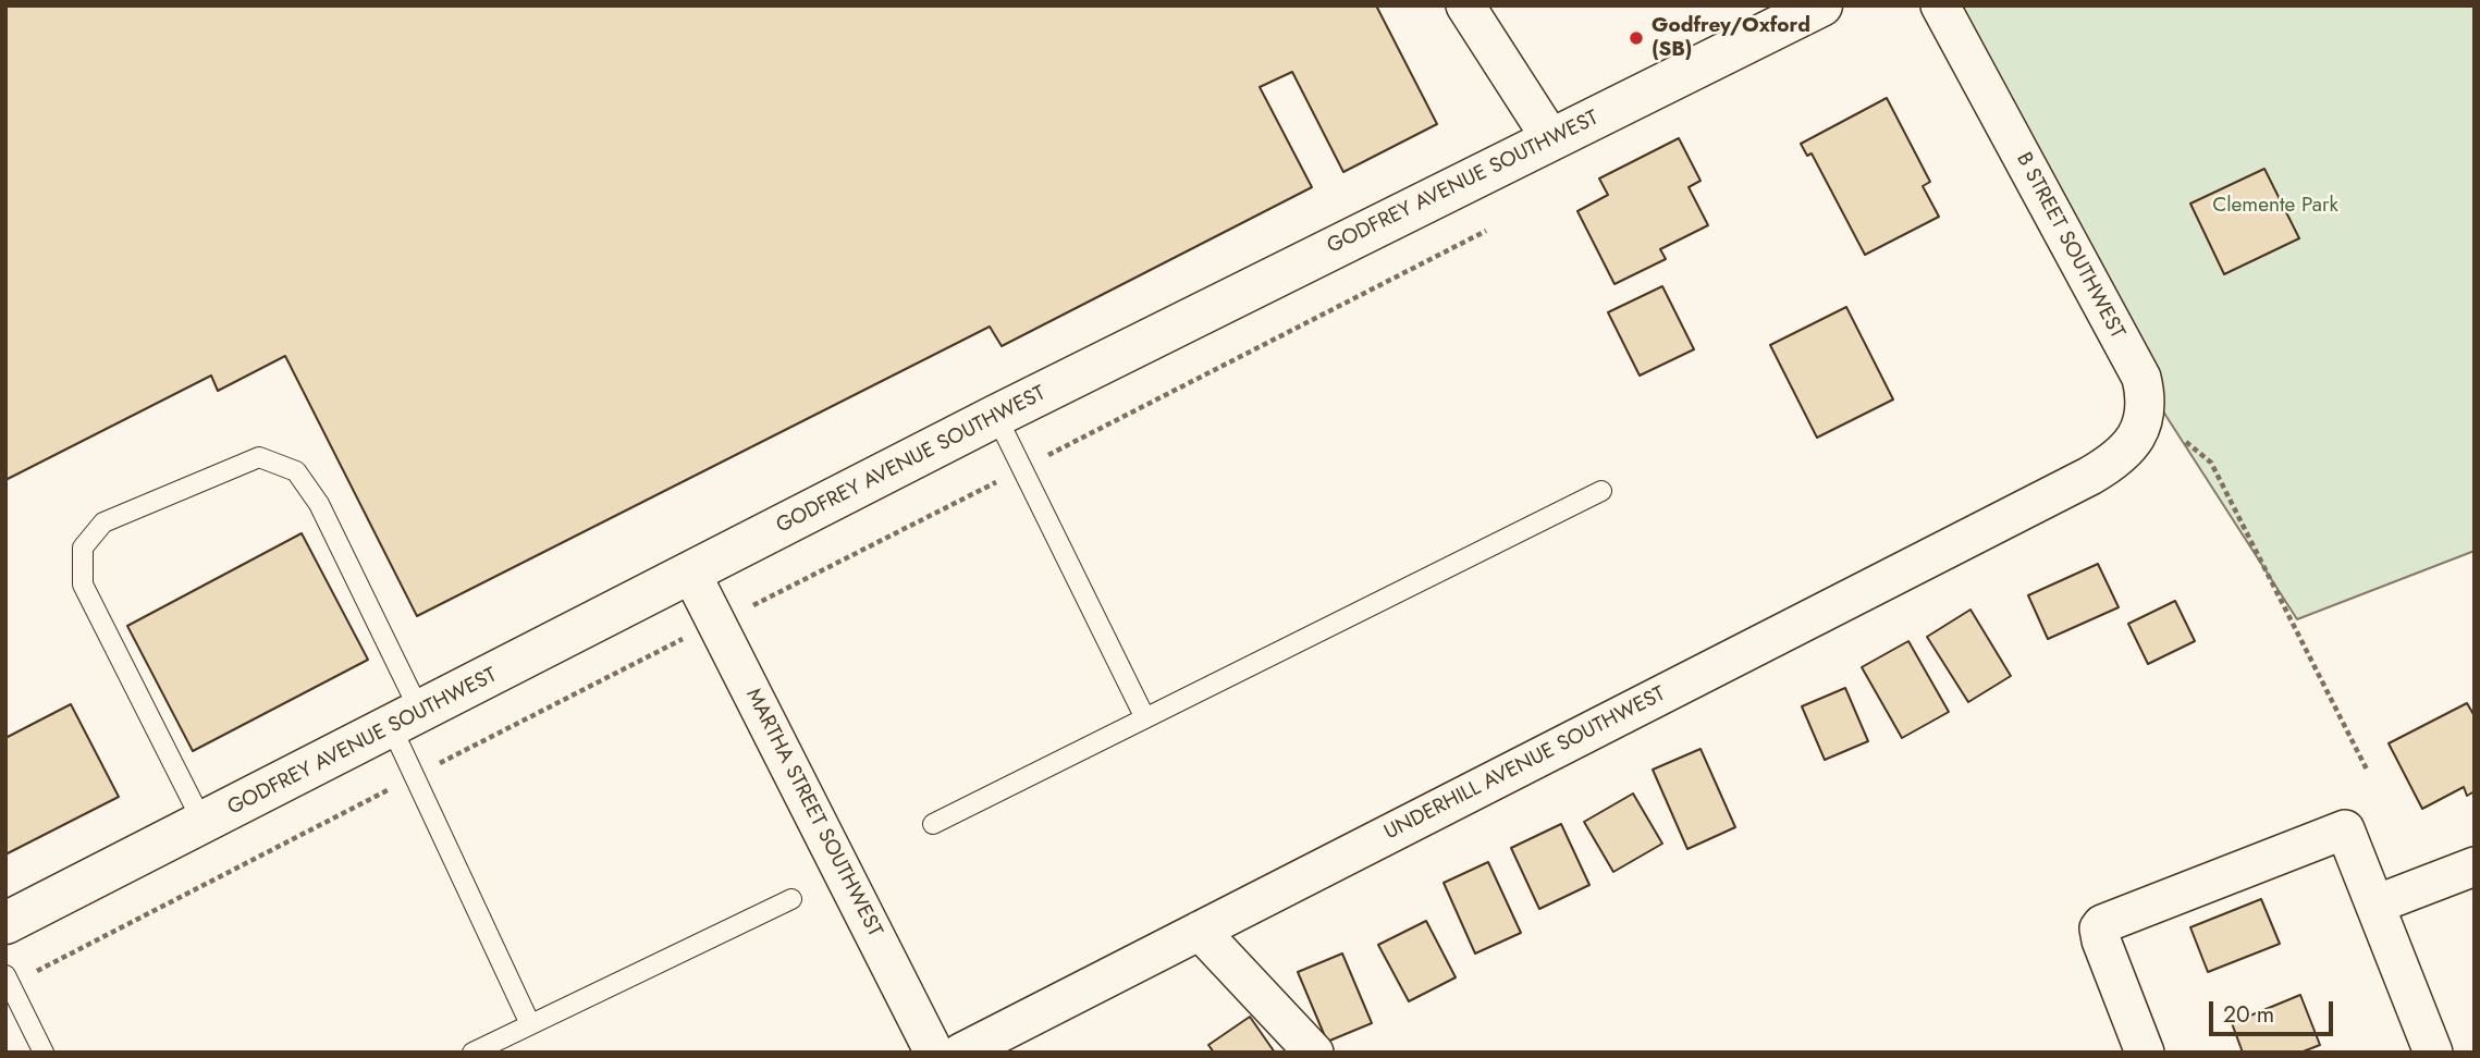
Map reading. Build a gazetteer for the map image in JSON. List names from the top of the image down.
{
  "streets": {
    "main road": ["GODFREY AVENUE SOUTHWEST"],
    "street": ["B STREET SOUTHWEST", "UNDERHILL AVENUE SOUTHWEST", "MARTHA STREET SOUTHWEST"]
  },
  "crossings": [
    ["GODFREY AVENUE SOUTHWEST", "MARTHA STREET SOUTHWEST"],
    ["B STREET SOUTHWEST", "UNDERHILL AVENUE SOUTHWEST"]
  ],
  "parks": ["Clemente Park"],
  "places": ["Godfrey/Oxford (SB)"],
  "scale_bar": "20 m"
}
